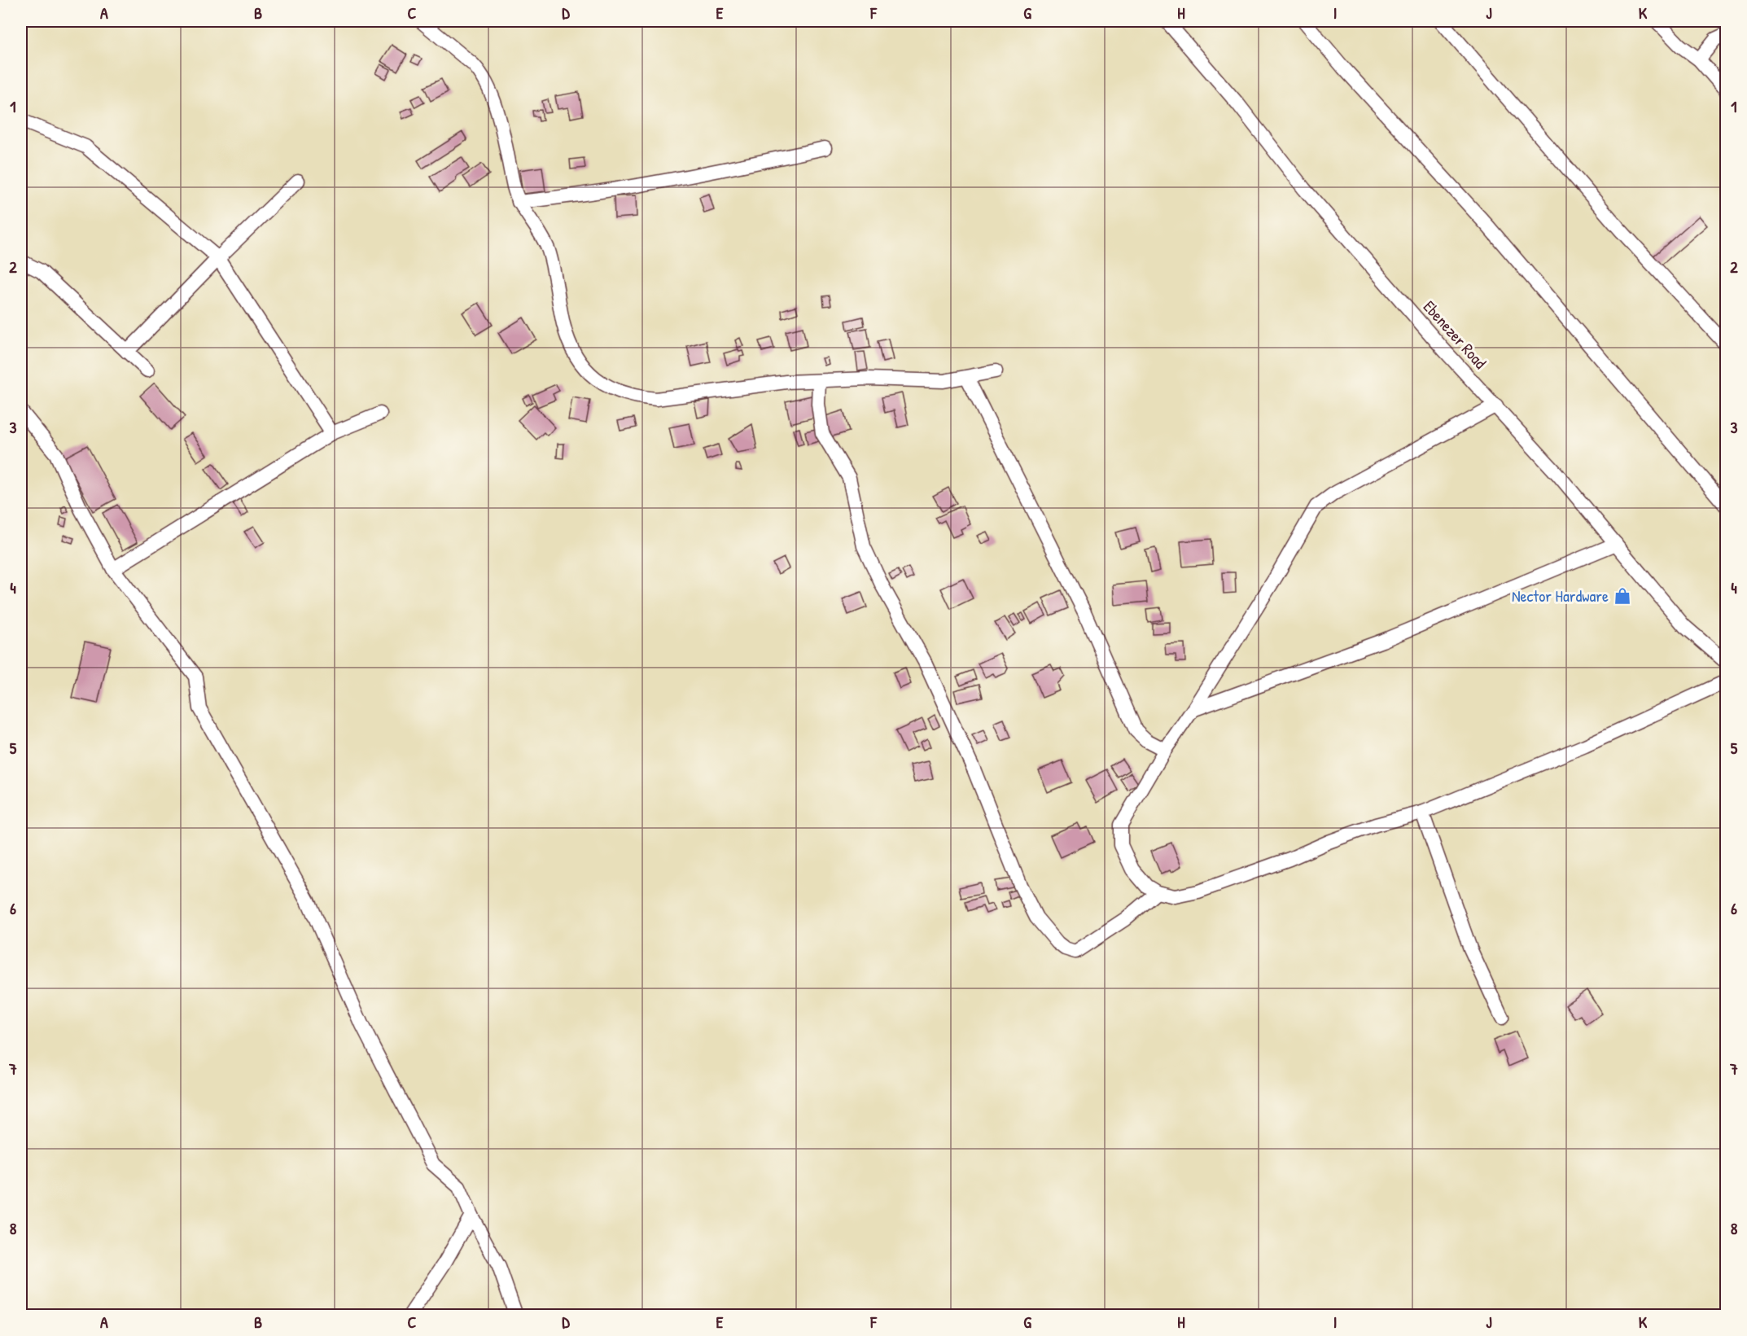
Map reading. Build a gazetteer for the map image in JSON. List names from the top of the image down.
{
  "streets": {
    "street": ["Ebenezer Road"]
  },
  "places": {
    "shop": ["Nector Hardware"]
  },
  "grid": {
    "columns": [
      "A",
      "B",
      "C",
      "D",
      "E",
      "F",
      "G",
      "H",
      "I",
      "J",
      "K"
    ],
    "rows": [
      "1",
      "2",
      "3",
      "4",
      "5",
      "6",
      "7",
      "8"
    ]
  }
}
